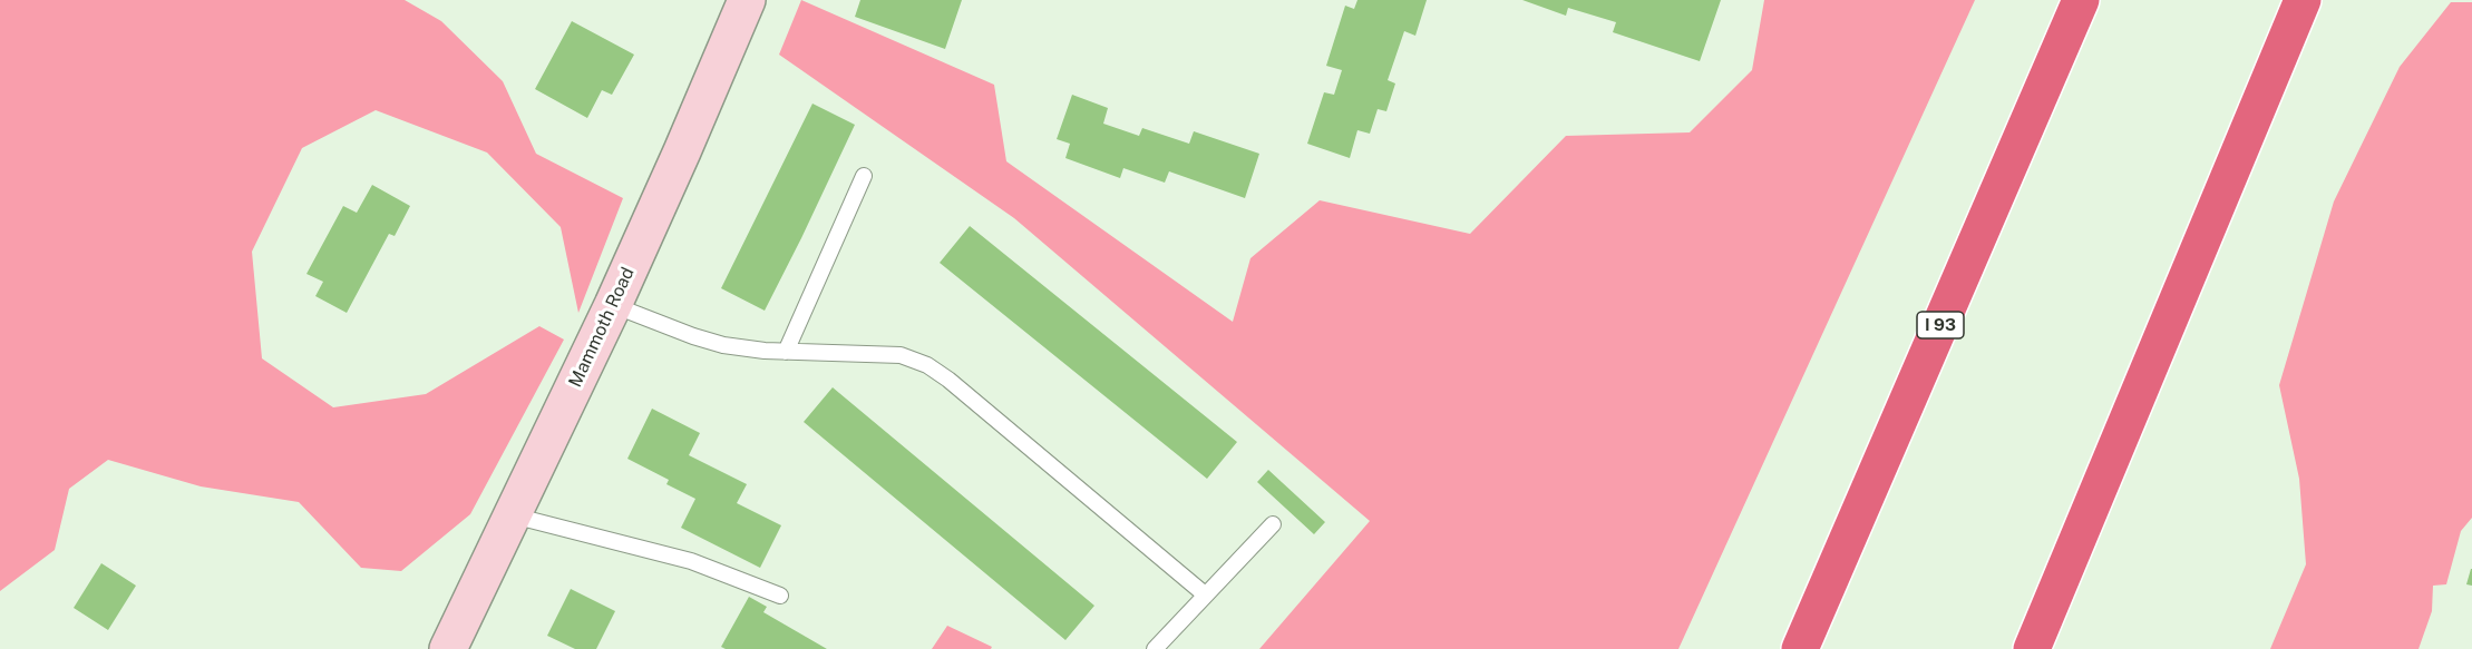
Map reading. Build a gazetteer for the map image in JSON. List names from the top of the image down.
{
  "streets": {
    "highway": ["I 93"],
    "main road": ["Mammoth Road"]
  }
}
